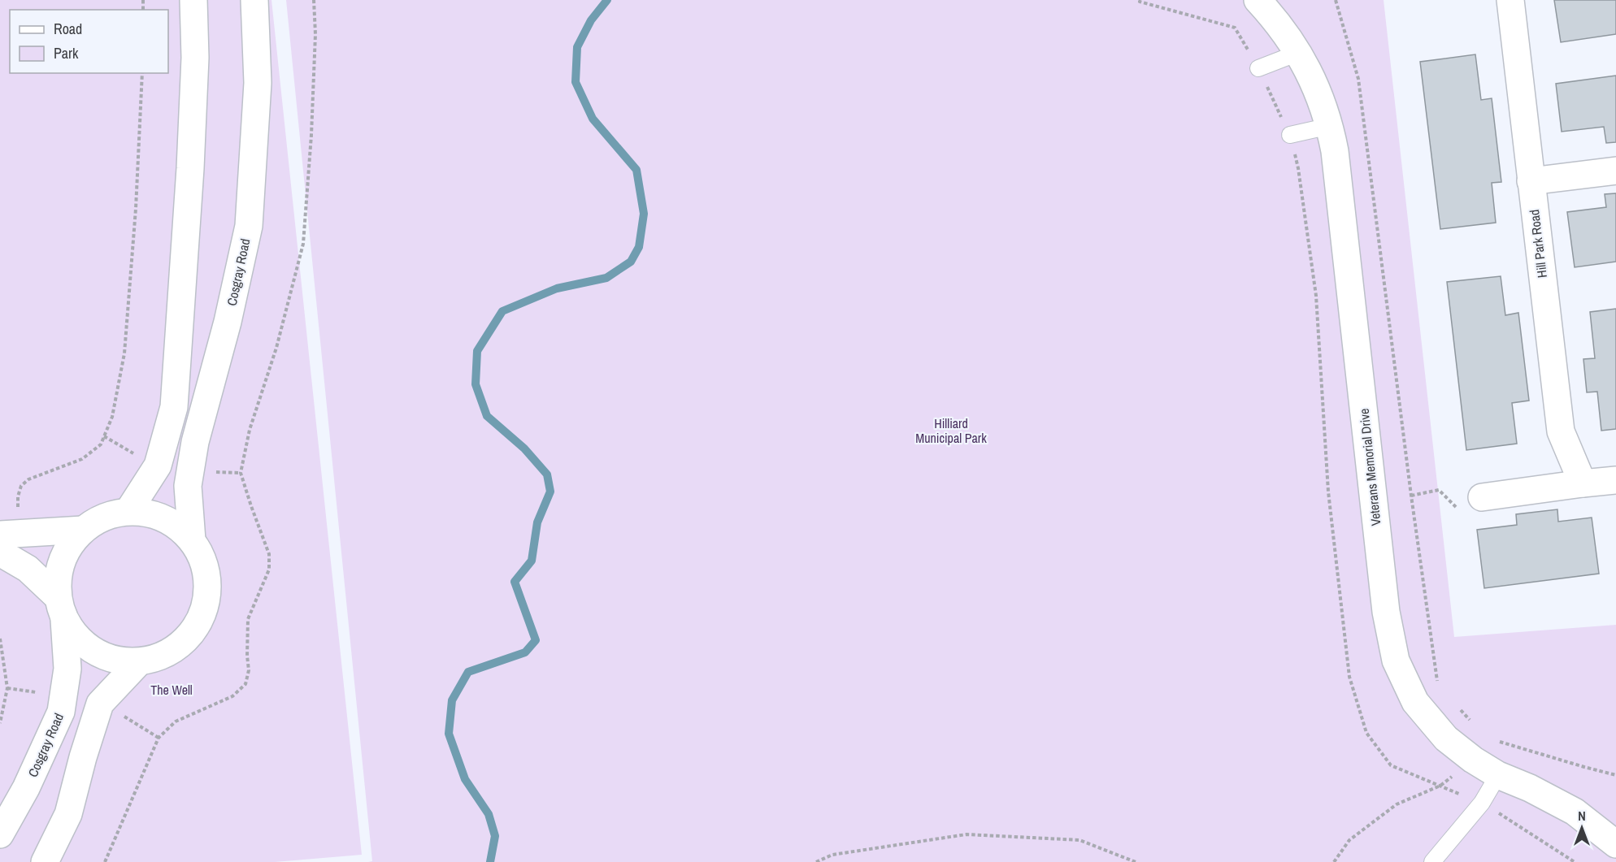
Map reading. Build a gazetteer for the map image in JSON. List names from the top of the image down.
{
  "streets": {
    "main road": ["Hill Park Road", "Cosgray Road", "Veterans Memorial Drive"]
  },
  "parks": ["Hilliard Municipal Park", "The Well"],
  "legend": ["Road", "Park"],
  "north": "top"
}
